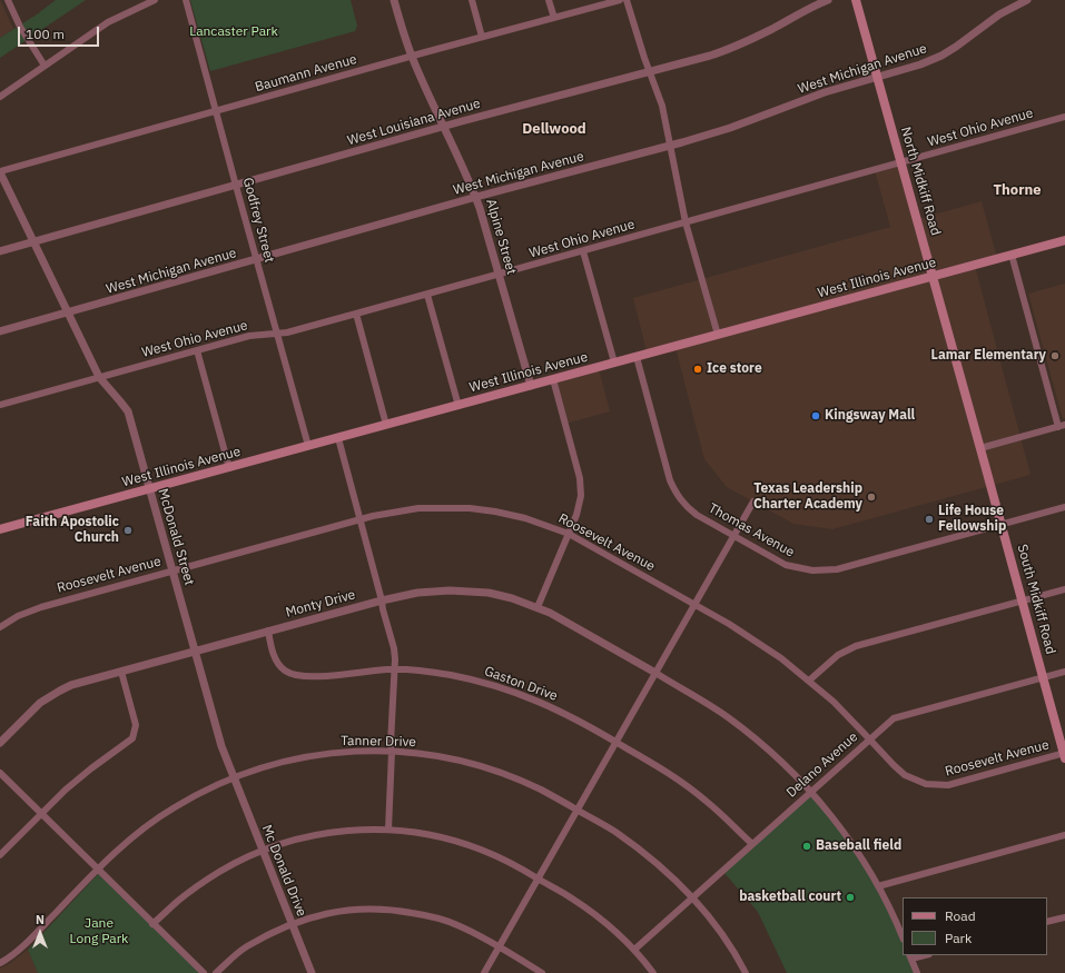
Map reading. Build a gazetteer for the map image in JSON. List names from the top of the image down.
{
  "streets": {
    "main road": ["North Midkiff Road", "West Illinois Avenue", "South Midkiff Road"],
    "street": [
      "West Michigan Avenue",
      "Baumann Avenue",
      "West Louisiana Avenue",
      "West Ohio Avenue",
      "Godfrey Street",
      "Alpine Street",
      "Thomas Avenue",
      "McDonald Street",
      "Roosevelt Avenue",
      "Monty Drive",
      "Gaston Drive",
      "Tanner Drive",
      "Delano Avenue",
      "Mc Donald Drive"
    ]
  },
  "crossings": [
    ["West Michigan Avenue", "North Midkiff Road"],
    ["West Michigan Avenue", "Godfrey Street"],
    ["West Michigan Avenue", "Alpine Street"],
    ["West Michigan Avenue", "McDonald Street"],
    ["Baumann Avenue", "Godfrey Street"],
    ["Baumann Avenue", "Alpine Street"],
    ["Baumann Avenue", "McDonald Street"],
    ["West Louisiana Avenue", "Godfrey Street"],
    ["West Louisiana Avenue", "Alpine Street"],
    ["West Louisiana Avenue", "McDonald Street"],
    ["West Ohio Avenue", "North Midkiff Road"],
    ["West Ohio Avenue", "Godfrey Street"],
    ["West Ohio Avenue", "Alpine Street"],
    ["West Ohio Avenue", "McDonald Street"],
    ["North Midkiff Road", "West Illinois Avenue"],
    ["North Midkiff Road", "Thomas Avenue"],
    ["North Midkiff Road", "South Midkiff Road"],
    ["Godfrey Street", "West Illinois Avenue"],
    ["Alpine Street", "West Illinois Avenue"],
    ["West Illinois Avenue", "Thomas Avenue"],
    ["West Illinois Avenue", "McDonald Street"],
    ["Thomas Avenue", "South Midkiff Road"],
    ["McDonald Street", "Roosevelt Avenue"],
    ["McDonald Street", "Monty Drive"],
    ["McDonald Street", "Tanner Drive"],
    ["McDonald Street", "Mc Donald Drive"],
    ["Roosevelt Avenue", "South Midkiff Road"],
    ["Roosevelt Avenue", "Delano Avenue"],
    ["South Midkiff Road", "Delano Avenue"],
    ["Monty Drive", "Gaston Drive"],
    ["Gaston Drive", "Delano Avenue"],
    ["Tanner Drive", "Delano Avenue"],
    ["Tanner Drive", "Mc Donald Drive"]
  ],
  "districts": ["Dellwood", "Thorne"],
  "parks": ["Lancaster Park", "Jane Long Park"],
  "places": [
    "Lamar Elementary",
    "Ice store",
    "Kingsway Mall",
    "Texas Leadership Charter Academy",
    "Life House Fellowship",
    "Faith Apostolic Church",
    "Baseball field",
    "basketball court"
  ],
  "legend": ["Road", "Park"],
  "scale_bar": "100 m",
  "north": "top"
}
